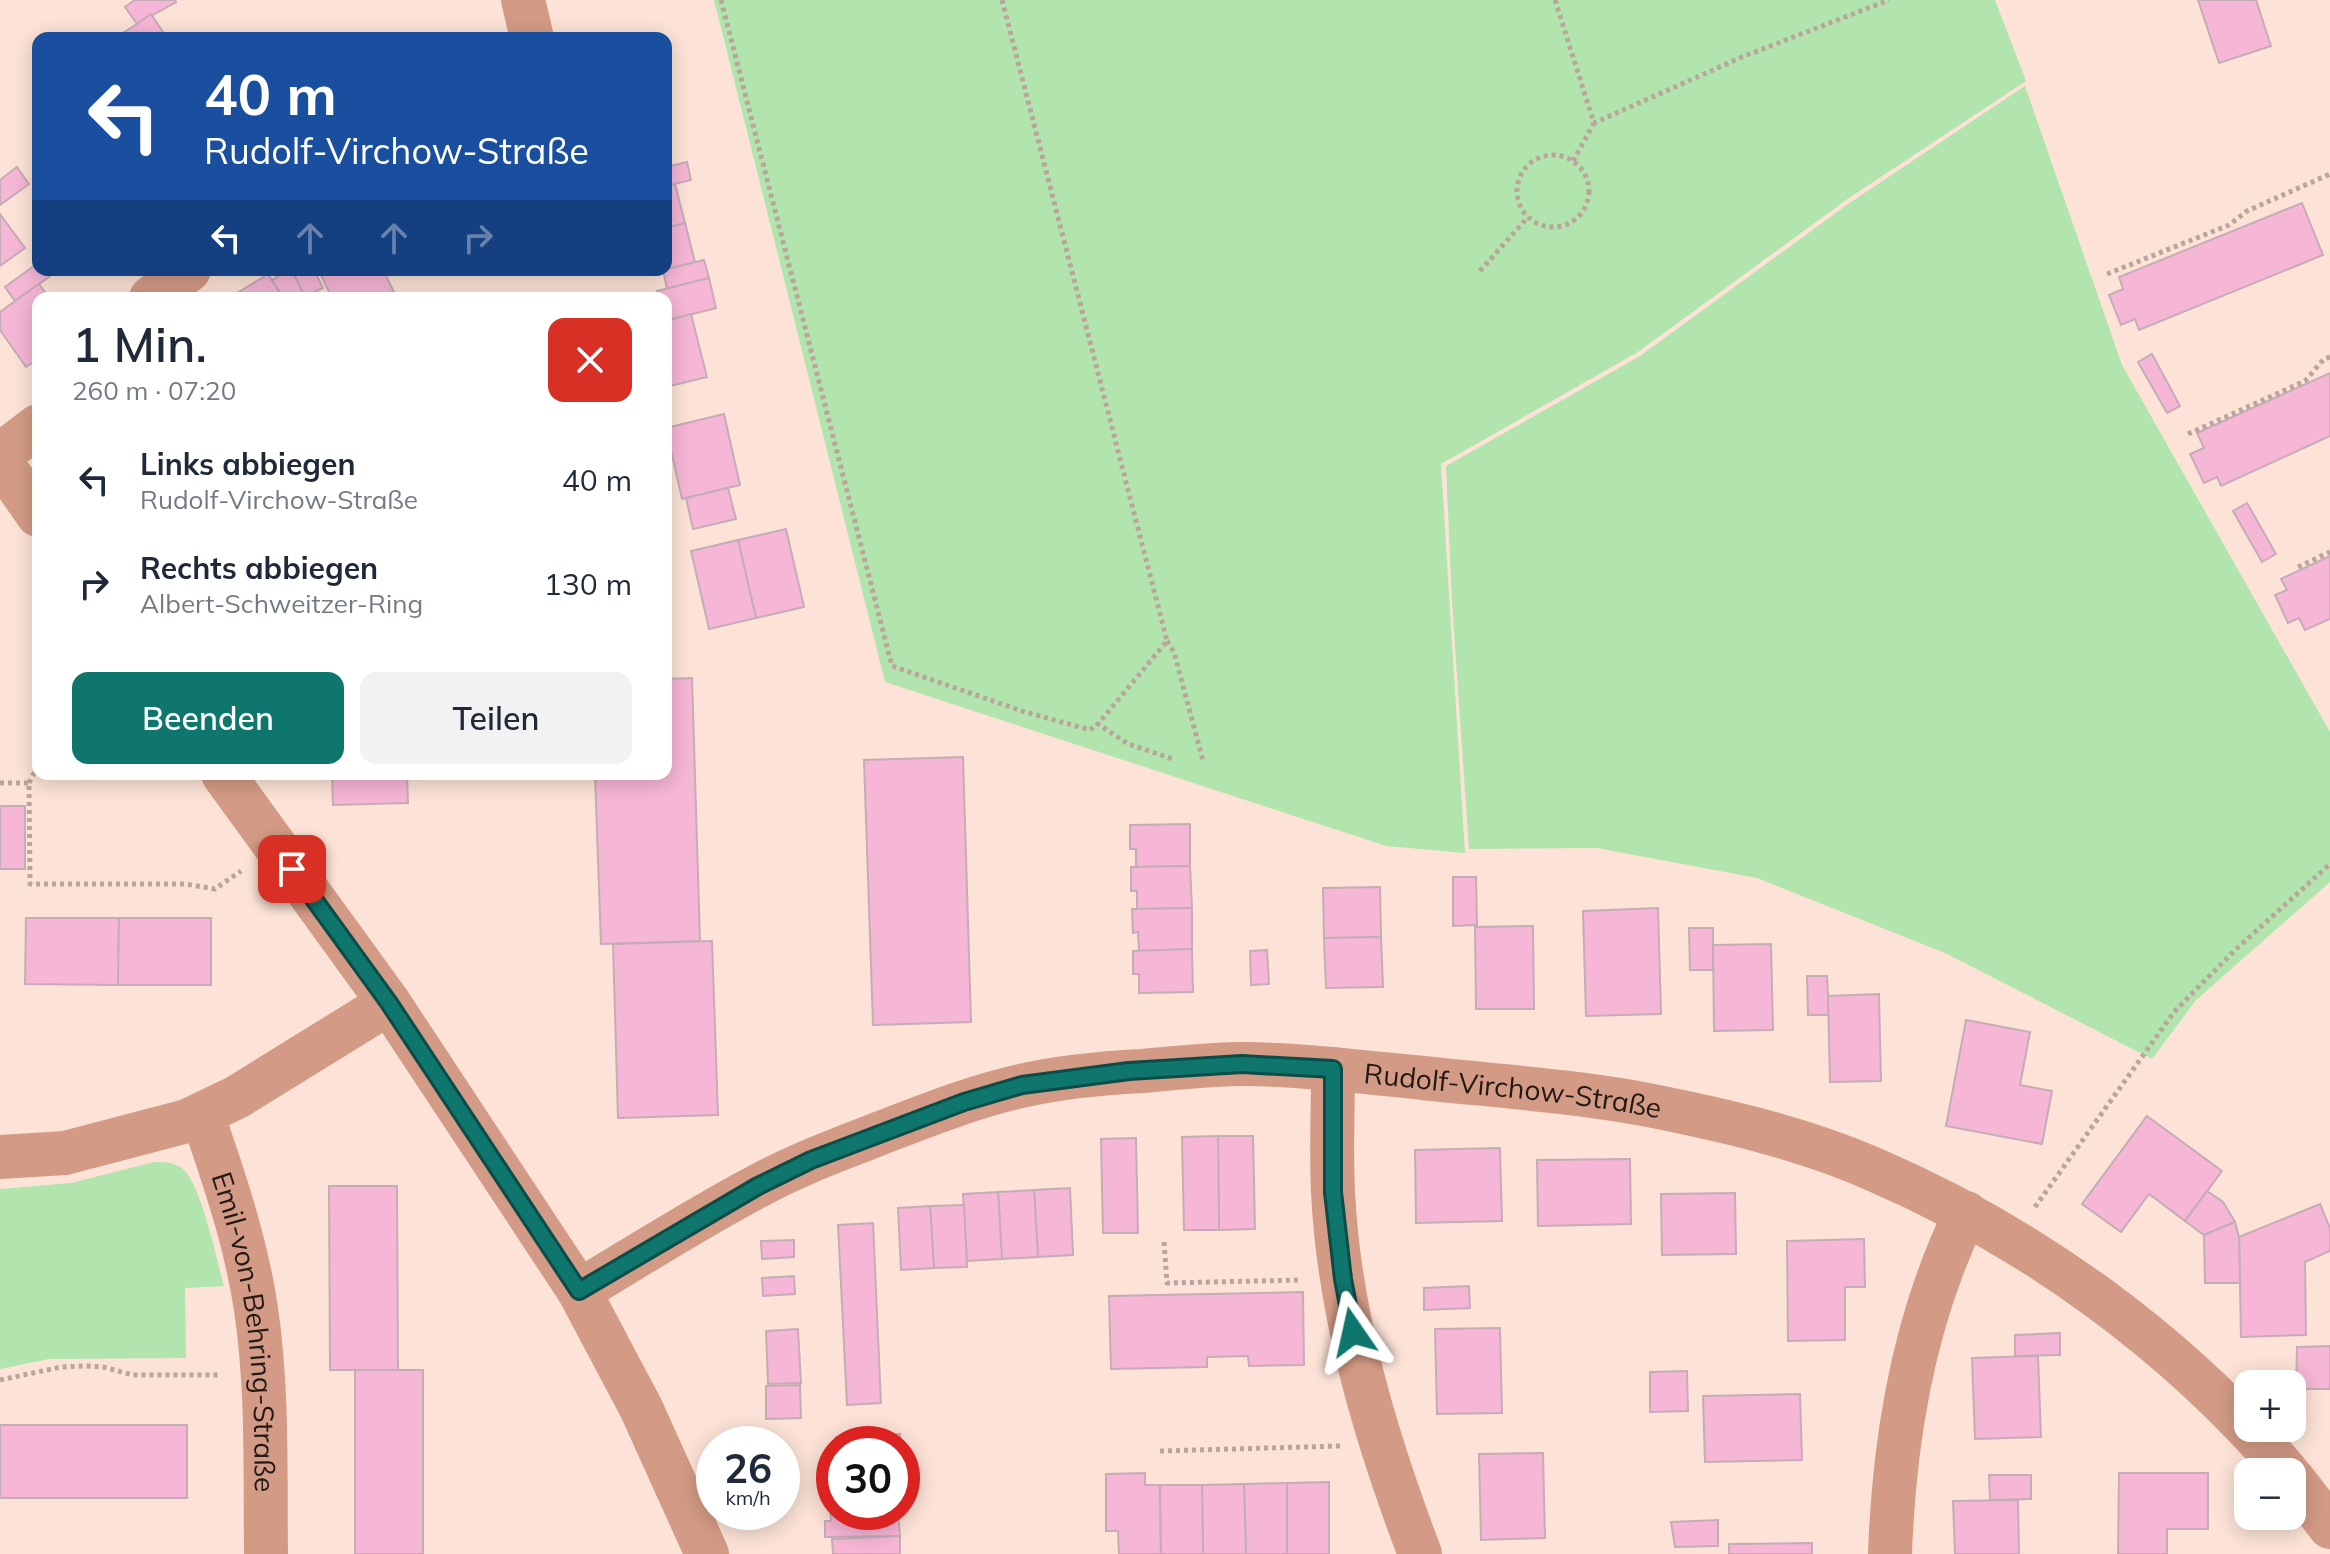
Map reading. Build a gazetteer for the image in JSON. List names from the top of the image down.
{
  "streets": {
    "street": ["Rudolf-Virchow-Straße", "Emil-von-Behring-Straße"]
  },
  "page": {
    "turn": ["40 m", "Rudolf-Virchow-Straße"],
    "heading": ["1 Min.", "260 m · 07:20"],
    "list": [
      {
        "name": "Links abbiegen",
        "note": "Rudolf-Virchow-Straße",
        "value": "40 m"
      },
      {
        "name": "Rechts abbiegen",
        "note": "Albert-Schweitzer-Ring",
        "value": "130 m"
      }
    ],
    "buttons": ["Beenden", "Teilen"],
    "map_buttons": ["+", "−"],
    "speed": "26 km/h",
    "limit": "30"
  }
}
